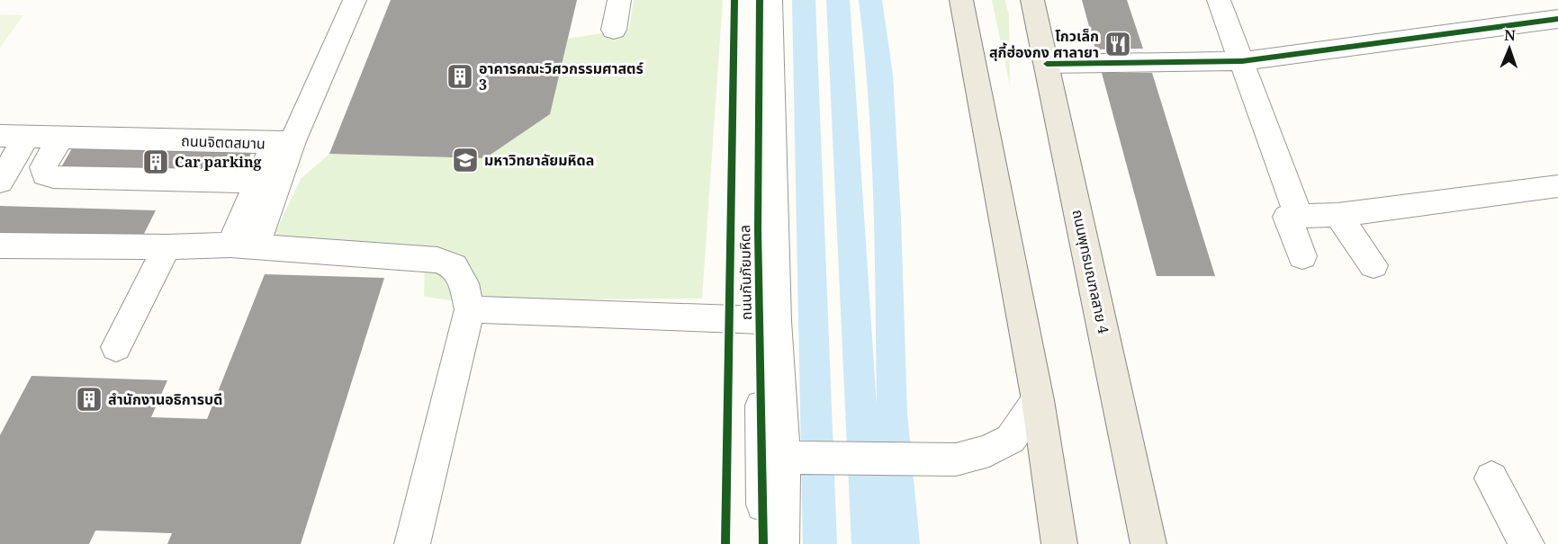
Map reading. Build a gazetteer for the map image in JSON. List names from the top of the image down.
{
  "streets": {
    "main road": ["ถนนพุทธมณฑลสาย 4"],
    "street": ["ถนนจิตตสมาน", "ถนนกันภัยมหิดล"]
  },
  "places": {
    "restaurant": ["โกวเล็ก สุกี้ฮ่องกง ศาลายา"],
    "building": ["อาคารคณะวิศวกรรมศาสตร์ 3", "Car parking", "สำนักงานอธิการบดี"],
    "school or university": ["มหาวิทยาลัยมหิดล"]
  },
  "north": "top"
}
